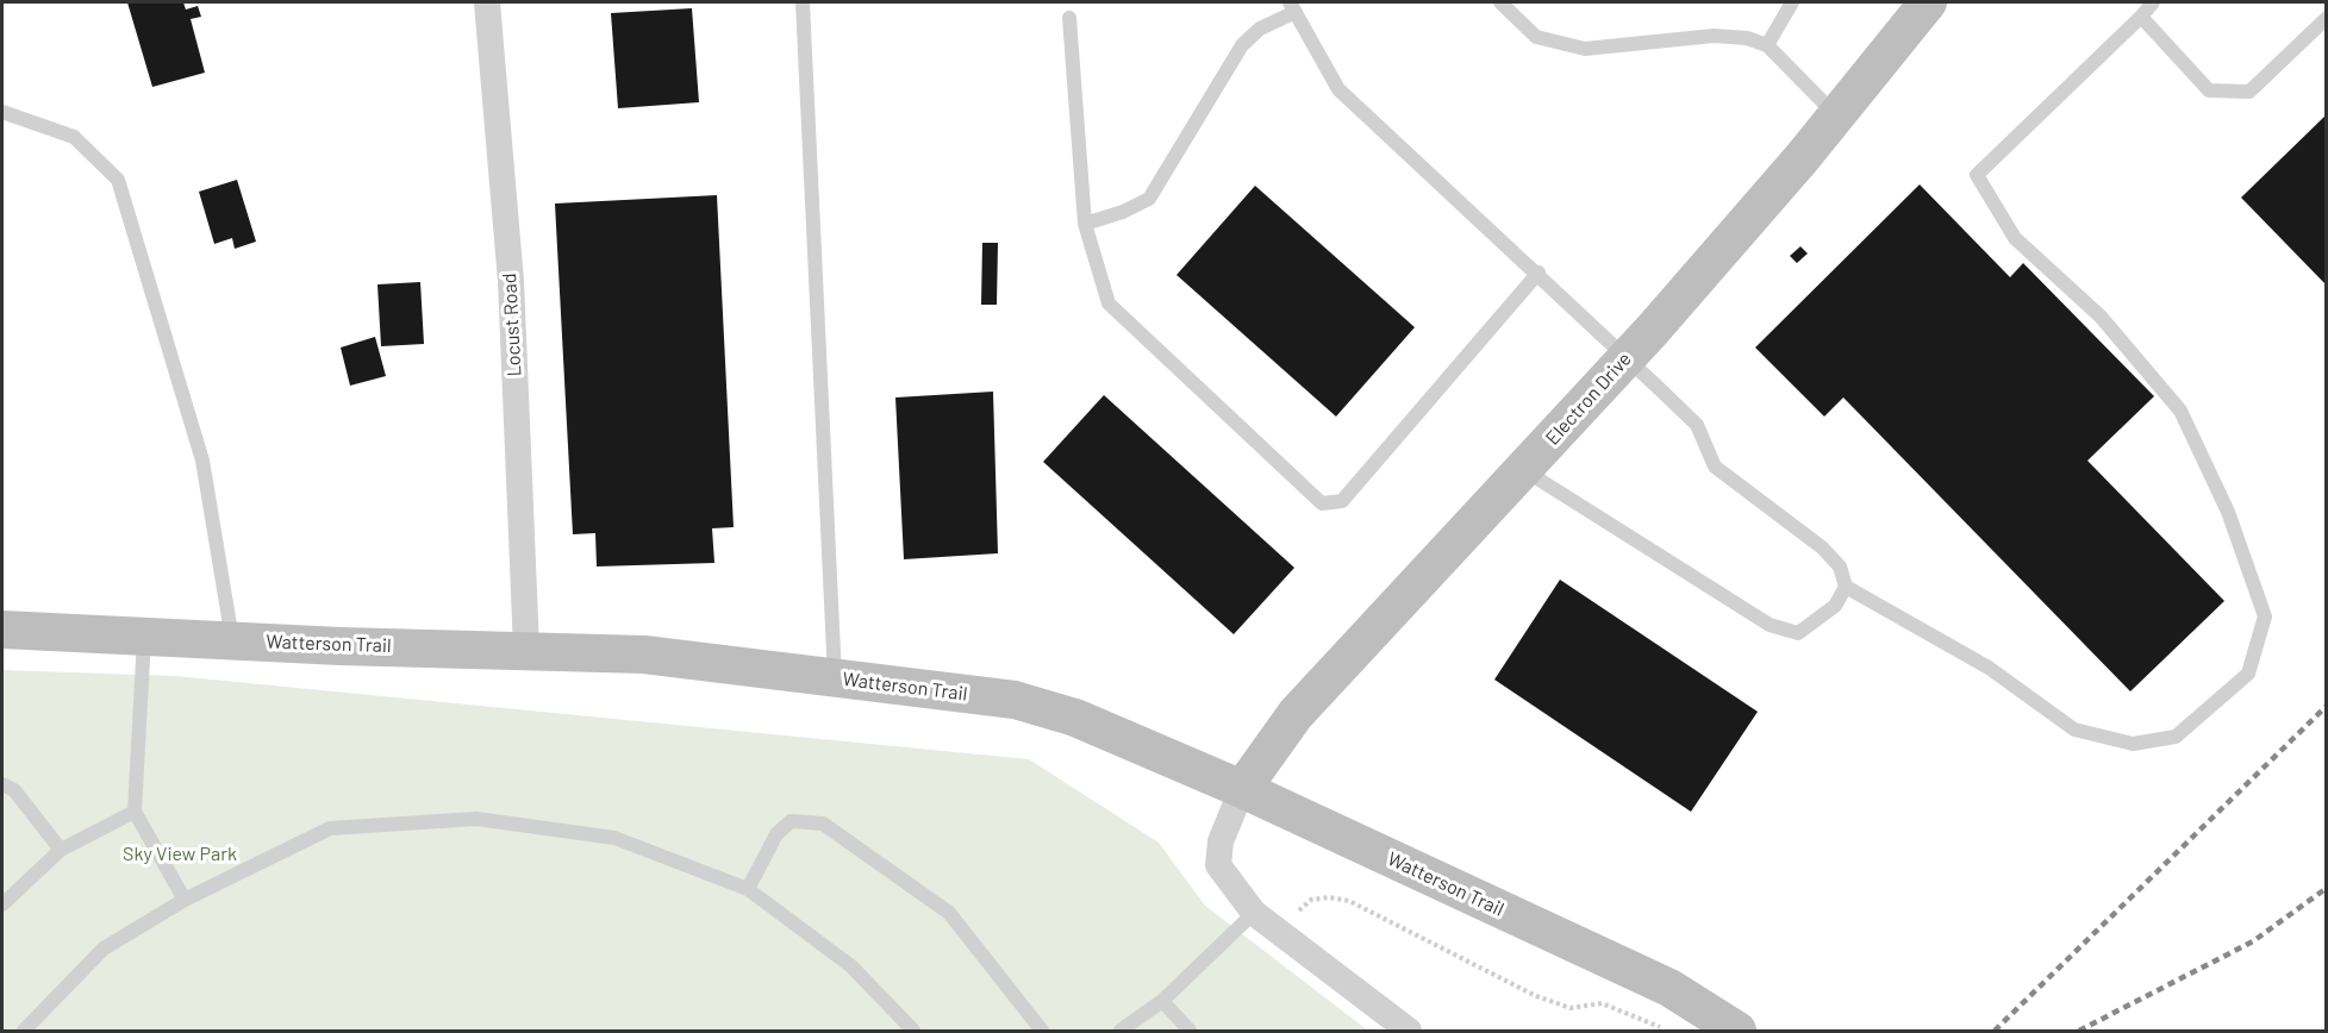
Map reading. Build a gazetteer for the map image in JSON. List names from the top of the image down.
{
  "streets": {
    "main road": ["Electron Drive", "Watterson Trail"],
    "street": ["Locust Road"]
  },
  "crossings": [
    ["Locust Road", "Watterson Trail"],
    ["Electron Drive", "Watterson Trail"]
  ],
  "parks": ["Sky View Park"]
}
